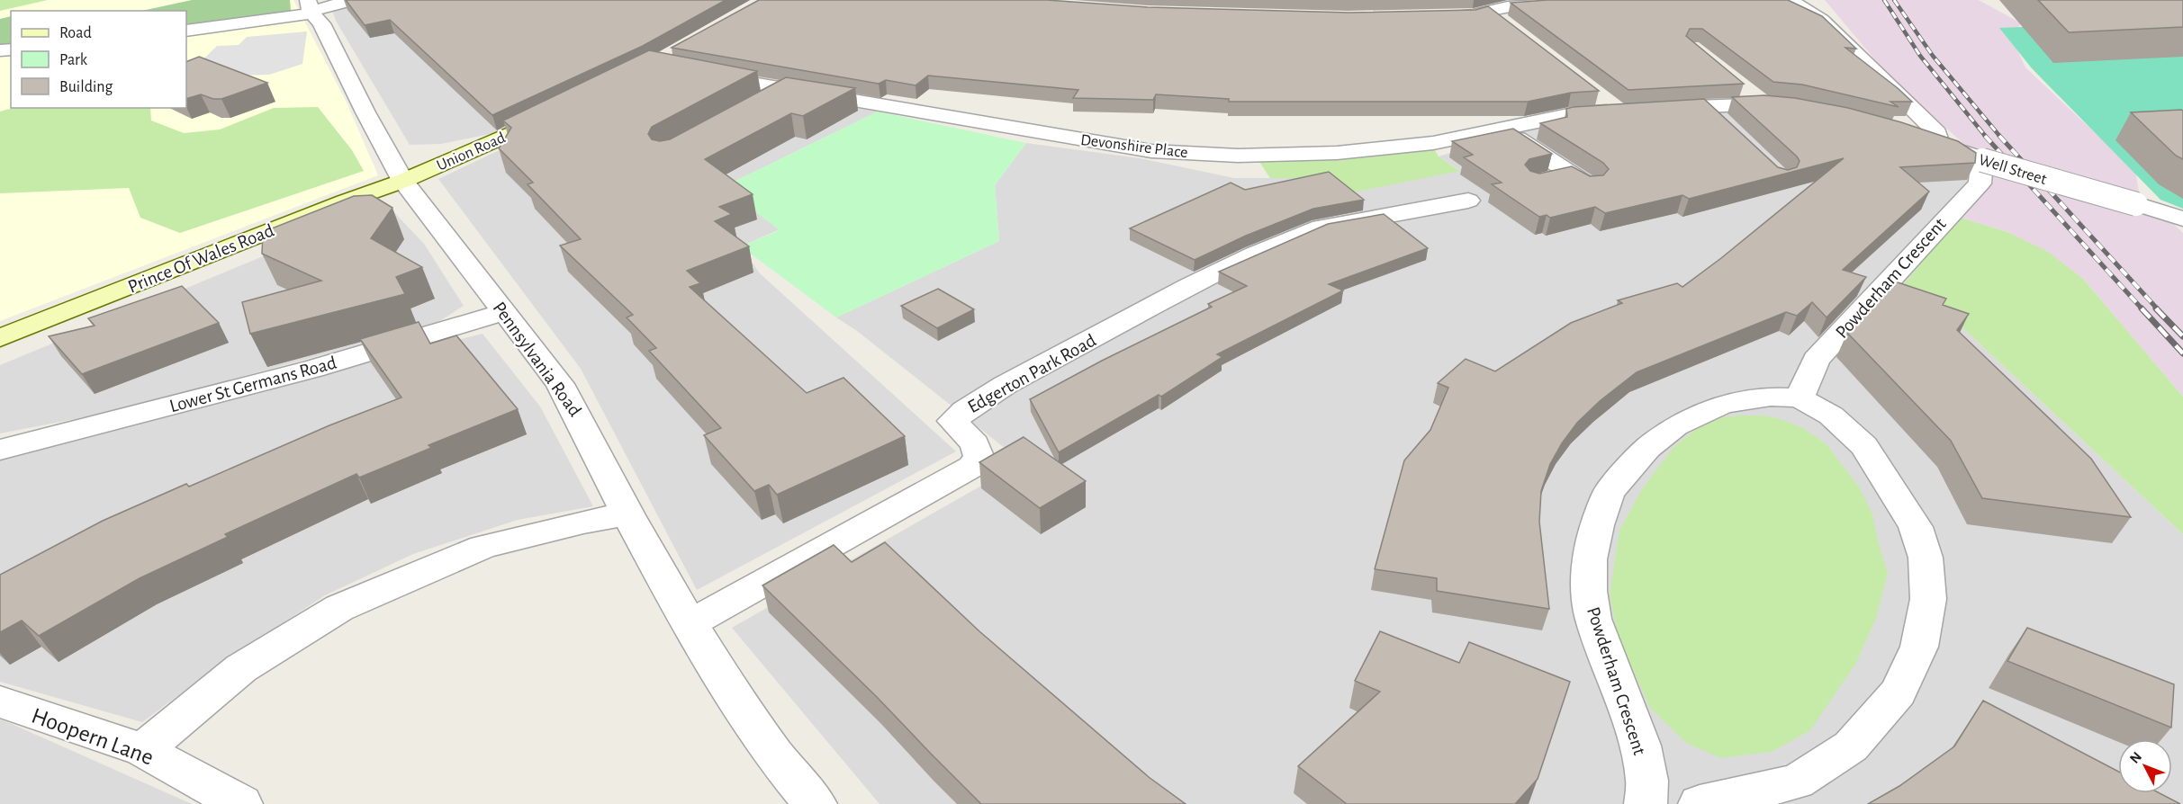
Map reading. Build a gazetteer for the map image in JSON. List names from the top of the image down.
{
  "streets": {
    "street": [
      "Devonshire Place",
      "Union Road",
      "Well Street",
      "Prince Of Wales Road",
      "Powderham Crescent",
      "Pennsylvania Road",
      "Edgerton Park Road",
      "Lower St Germans Road",
      "Hoopern Lane"
    ]
  },
  "crossings": [
    ["Union Road", "Prince Of Wales Road"],
    ["Union Road", "Pennsylvania Road"],
    ["Well Street", "Powderham Crescent"],
    ["Prince Of Wales Road", "Pennsylvania Road"],
    ["Pennsylvania Road", "Edgerton Park Road"],
    ["Pennsylvania Road", "Lower St Germans Road"]
  ],
  "legend": ["Road", "Park", "Building"],
  "north": "top left"
}
